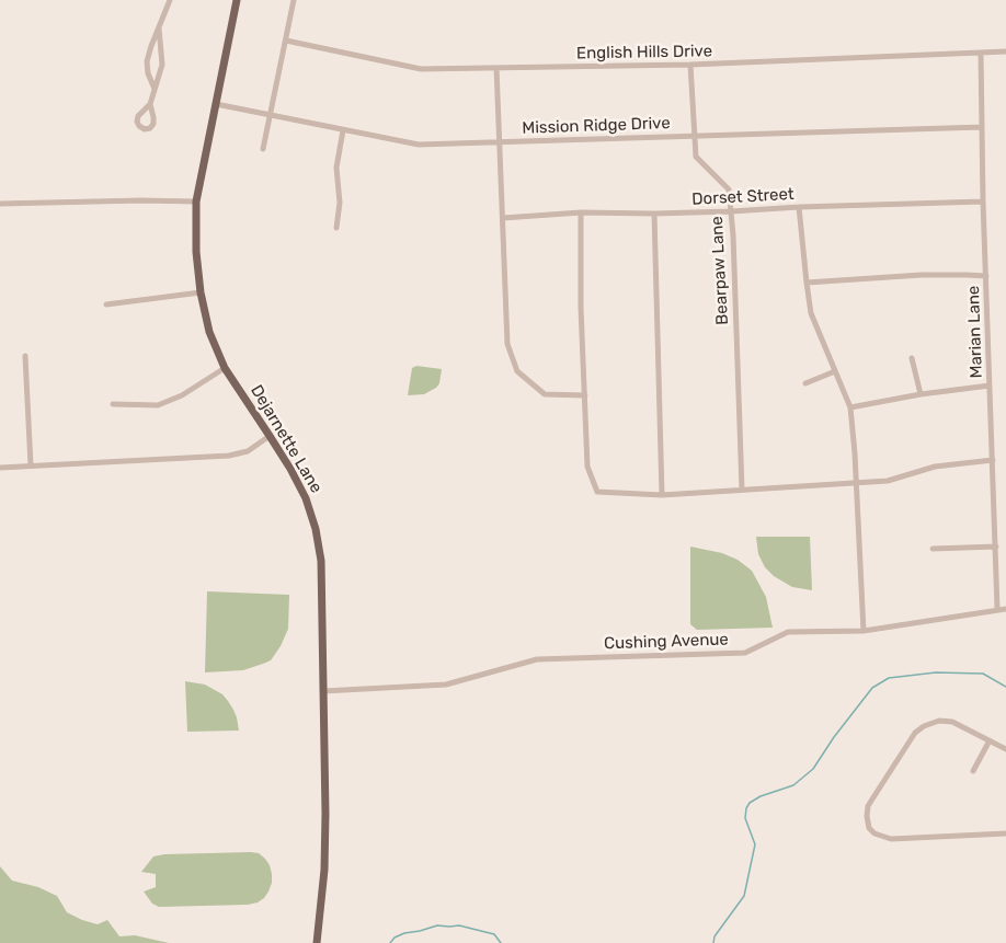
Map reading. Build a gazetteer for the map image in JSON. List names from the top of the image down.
{
  "streets": {
    "main road": ["Dejarnette Lane"],
    "street": [
      "English Hills Drive",
      "Mission Ridge Drive",
      "Dorset Street",
      "Bearpaw Lane",
      "Marian Lane",
      "Cushing Avenue"
    ]
  },
  "crossings": [
    ["English Hills Drive", "Bearpaw Lane"],
    ["English Hills Drive", "Marian Lane"],
    ["Mission Ridge Drive", "Bearpaw Lane"],
    ["Mission Ridge Drive", "Marian Lane"],
    ["Mission Ridge Drive", "Dejarnette Lane"],
    ["Dorset Street", "Bearpaw Lane"],
    ["Dorset Street", "Marian Lane"],
    ["Marian Lane", "Cushing Avenue"],
    ["Dejarnette Lane", "Cushing Avenue"]
  ]
}
